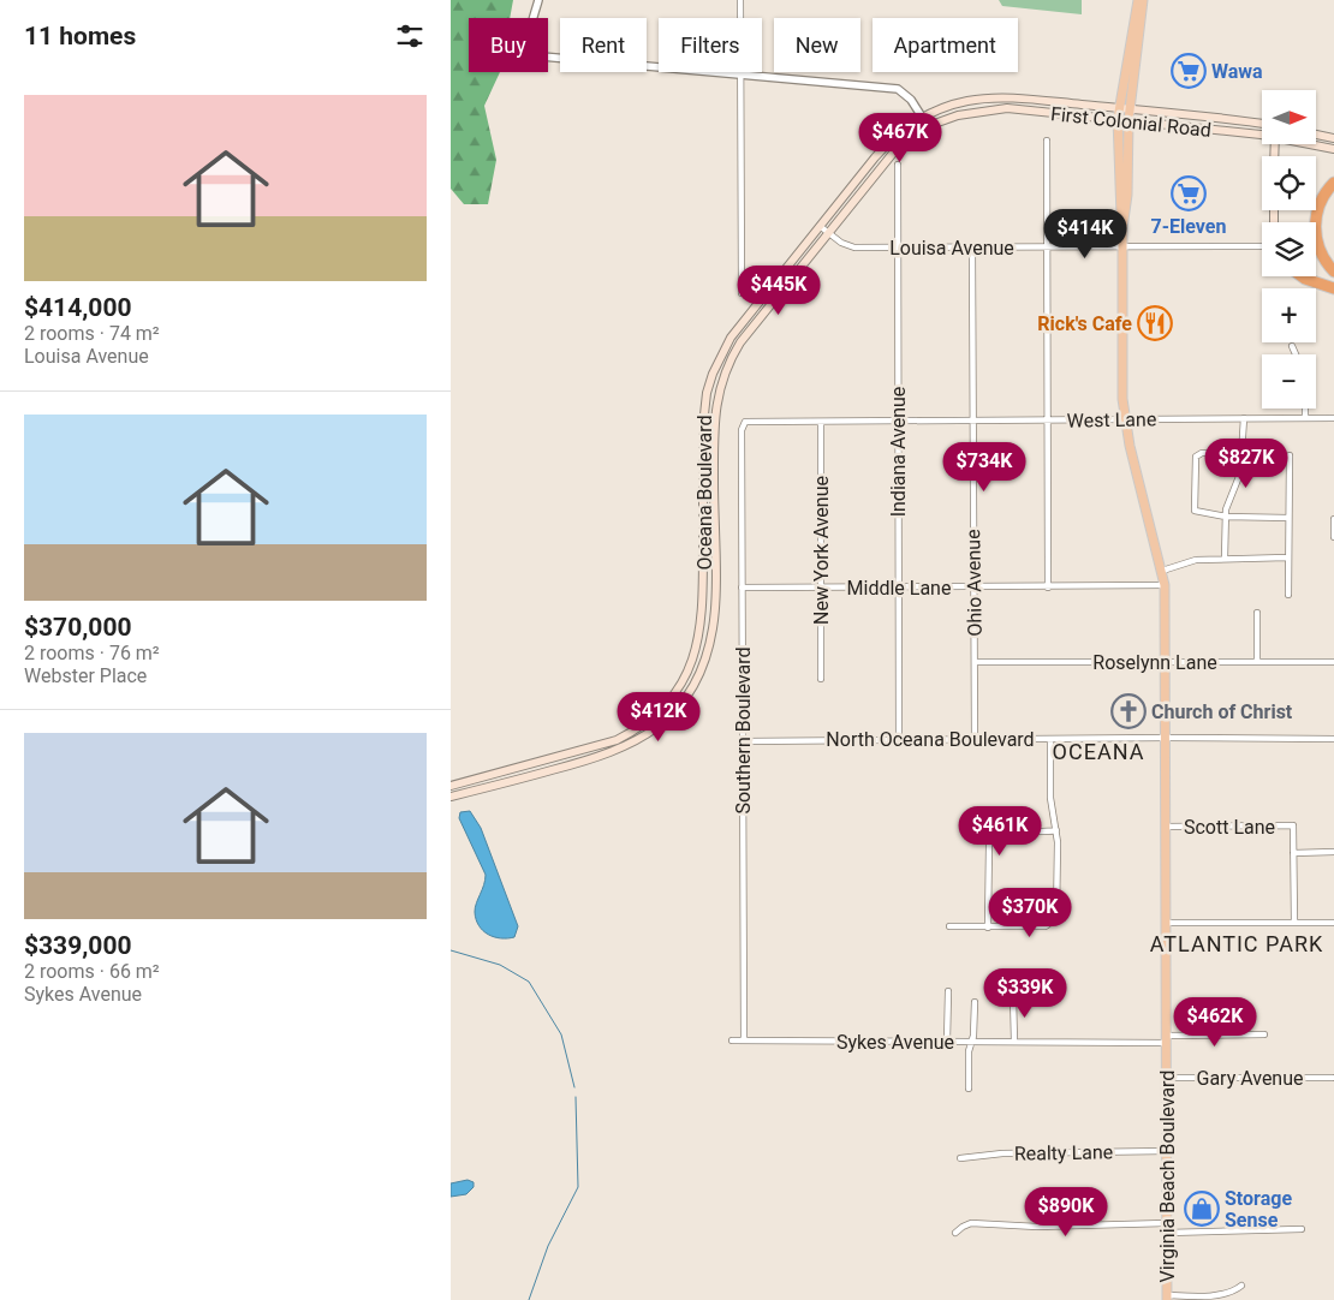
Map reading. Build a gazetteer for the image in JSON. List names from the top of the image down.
{
  "streets": {
    "main road": ["First Colonial Road", "Oceana Boulevard", "Virginia Beach Boulevard"],
    "street": [
      "Louisa Avenue",
      "West Lane",
      "Indiana Avenue",
      "New York Avenue",
      "Ohio Avenue",
      "Middle Lane",
      "Roselynn Lane",
      "Southern Boulevard",
      "North Oceana Boulevard",
      "Scott Lane",
      "Sykes Avenue",
      "Gary Avenue",
      "Realty Lane"
    ]
  },
  "crossings": [
    ["First Colonial Road", "Oceana Boulevard"],
    ["First Colonial Road", "Virginia Beach Boulevard"],
    ["Louisa Avenue", "Indiana Avenue"],
    ["Louisa Avenue", "Oceana Boulevard"],
    ["Louisa Avenue", "Ohio Avenue"],
    ["Louisa Avenue", "Virginia Beach Boulevard"],
    ["West Lane", "Indiana Avenue"],
    ["West Lane", "New York Avenue"],
    ["West Lane", "Ohio Avenue"],
    ["West Lane", "Southern Boulevard"],
    ["West Lane", "Virginia Beach Boulevard"],
    ["Indiana Avenue", "Middle Lane"],
    ["Indiana Avenue", "North Oceana Boulevard"],
    ["New York Avenue", "Middle Lane"],
    ["Ohio Avenue", "Middle Lane"],
    ["Ohio Avenue", "Roselynn Lane"],
    ["Ohio Avenue", "North Oceana Boulevard"],
    ["Middle Lane", "Southern Boulevard"],
    ["Middle Lane", "Virginia Beach Boulevard"],
    ["Roselynn Lane", "Virginia Beach Boulevard"],
    ["Southern Boulevard", "North Oceana Boulevard"],
    ["Southern Boulevard", "Sykes Avenue"],
    ["North Oceana Boulevard", "Virginia Beach Boulevard"],
    ["Scott Lane", "Virginia Beach Boulevard"],
    ["Sykes Avenue", "Virginia Beach Boulevard"],
    ["Gary Avenue", "Virginia Beach Boulevard"],
    ["Realty Lane", "Virginia Beach Boulevard"]
  ],
  "districts": ["OCEANA", "ATLANTIC PARK"],
  "places": {
    "supermarket": ["Wawa", "7-Eleven"],
    "restaurant": ["Rick's Cafe"],
    "church": ["Church of Christ"],
    "shop": ["Storage Sense"]
  },
  "north": "right",
  "page": {
    "heading": "11 homes",
    "chip": [
      "Buy",
      "Rent",
      "Filters",
      "New",
      "Apartment"
    ],
    "list": [
      {
        "name": "$414,000",
        "note": "2 rooms · 74 m² · Louisa Avenue"
      },
      {
        "name": "$370,000",
        "note": "2 rooms · 76 m² · Webster Place"
      },
      {
        "name": "$339,000",
        "note": "2 rooms · 66 m² · Sykes Avenue"
      }
    ],
    "map_buttons": ["+", "−"],
    "price": [
      "$467K",
      "$414K",
      "$445K",
      "$827K",
      "$734K",
      "$412K",
      "$461K",
      "$370K",
      "$339K",
      "$462K",
      "$890K"
    ]
  }
}
